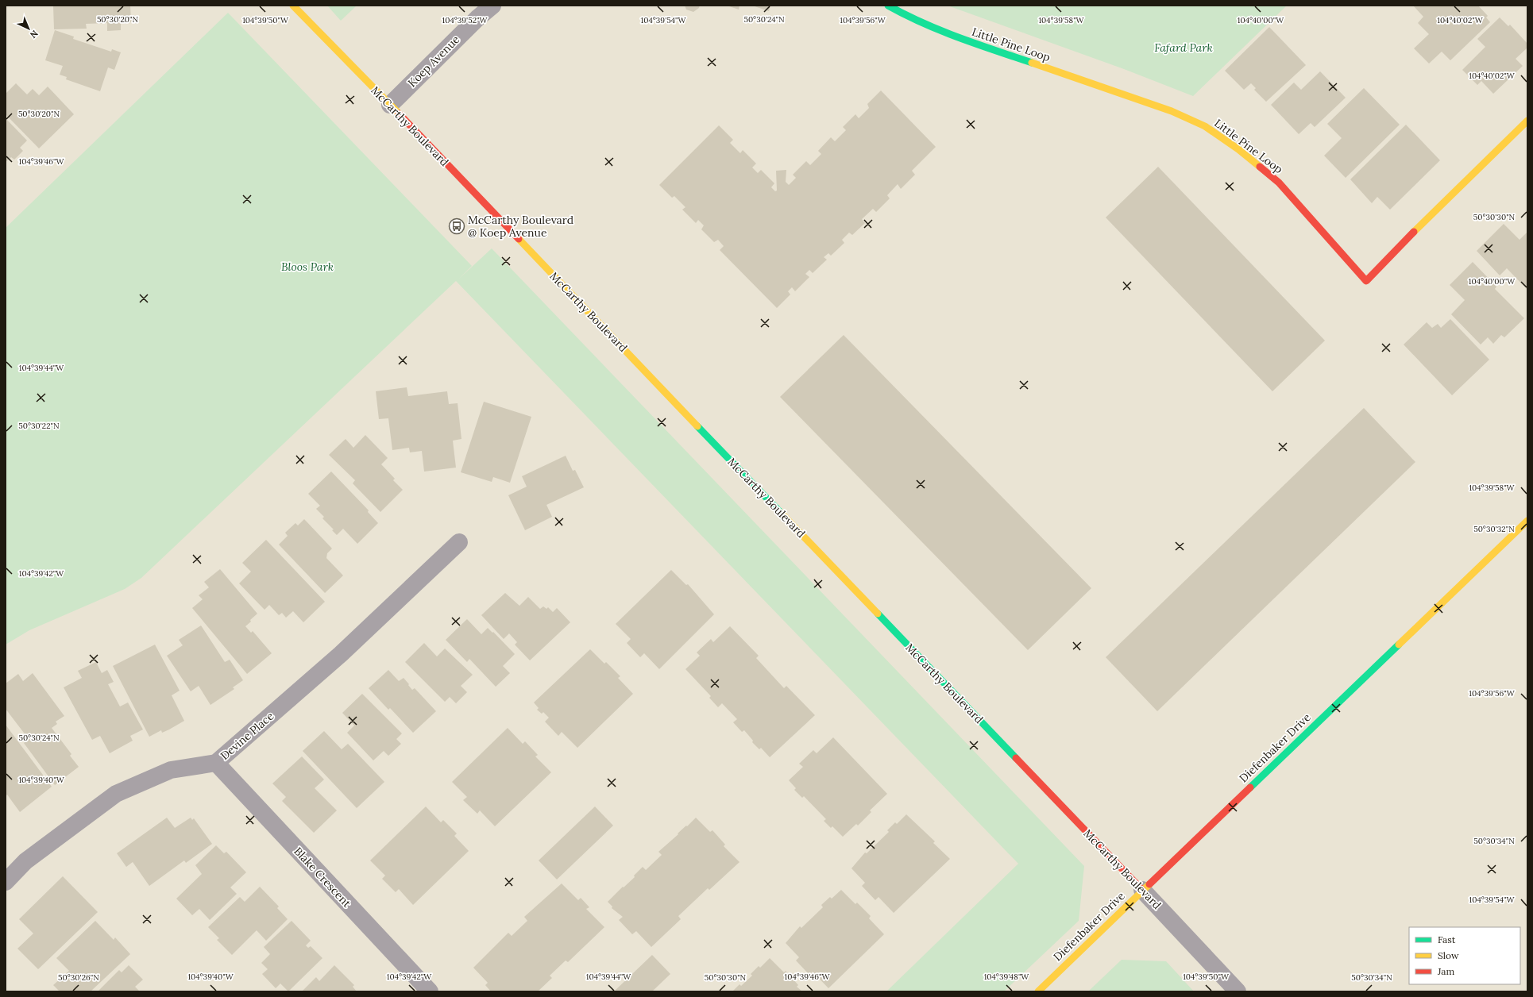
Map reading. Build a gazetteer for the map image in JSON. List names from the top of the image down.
{
  "streets": {
    "main road": ["Little Pine Loop", "McCarthy Boulevard", "Diefenbaker Drive"],
    "street": ["Koep Avenue", "Devine Place", "Blake Crescent"]
  },
  "crossings": [
    ["Koep Avenue", "McCarthy Boulevard"],
    ["McCarthy Boulevard", "Diefenbaker Drive"],
    ["Devine Place", "Blake Crescent"]
  ],
  "parks": ["Fafard Park", "Bloos Park"],
  "places": {
    "bus stop": ["McCarthy Boulevard @ Koep Avenue"]
  },
  "legend": ["Fast", "Slow", "Jam"],
  "north": "bottom right",
  "coordinates": [
    "50°30'24\"N",
    "50°30'20\"N",
    "104°40'02\"W",
    "104°39'50\"W",
    "104°39'52\"W",
    "104°39'54\"W",
    "104°39'56\"W",
    "104°39'58\"W",
    "104°40'00\"W",
    "104°39'46\"W",
    "50°30'30\"N",
    "104°39'44\"W",
    "50°30'22\"N",
    "50°30'32\"N",
    "104°39'42\"W",
    "104°39'40\"W",
    "50°30'34\"N",
    "104°39'48\"W",
    "50°30'26\"N"
  ]
}
